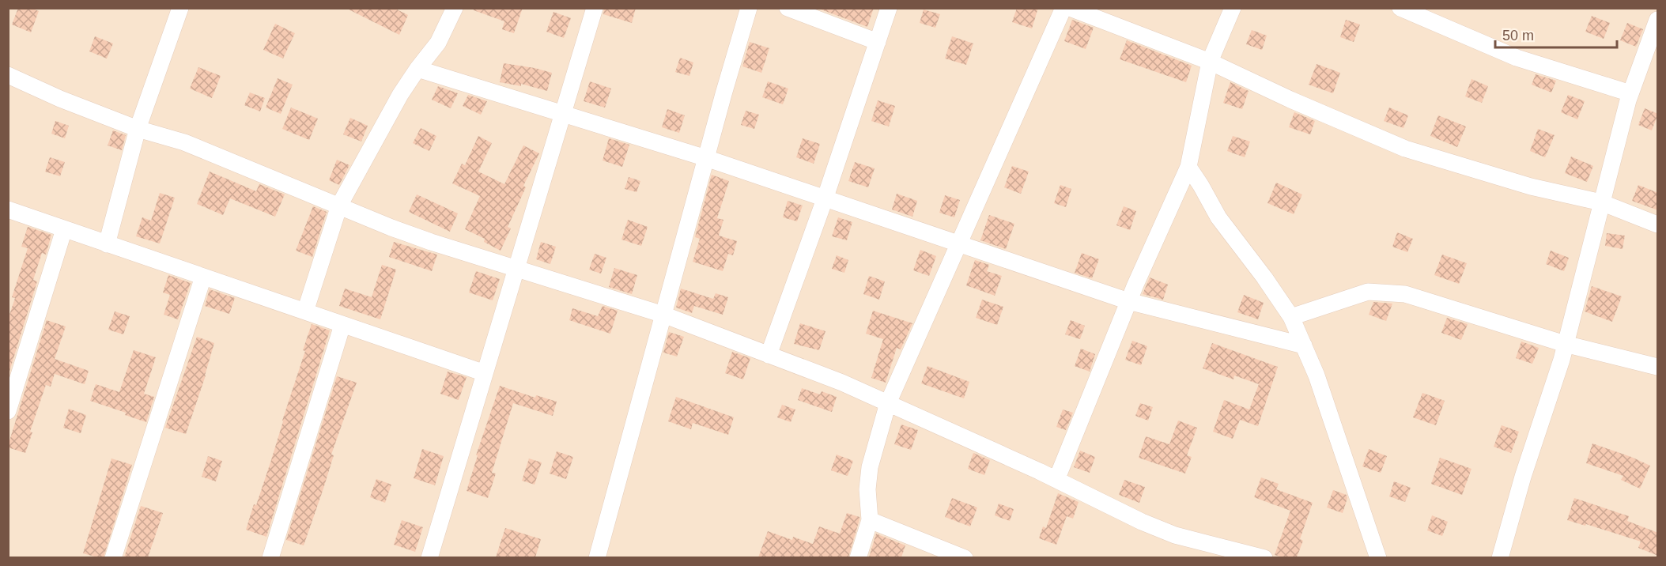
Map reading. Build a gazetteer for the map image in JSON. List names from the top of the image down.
{
  "scale_bar": "50 m"
}
